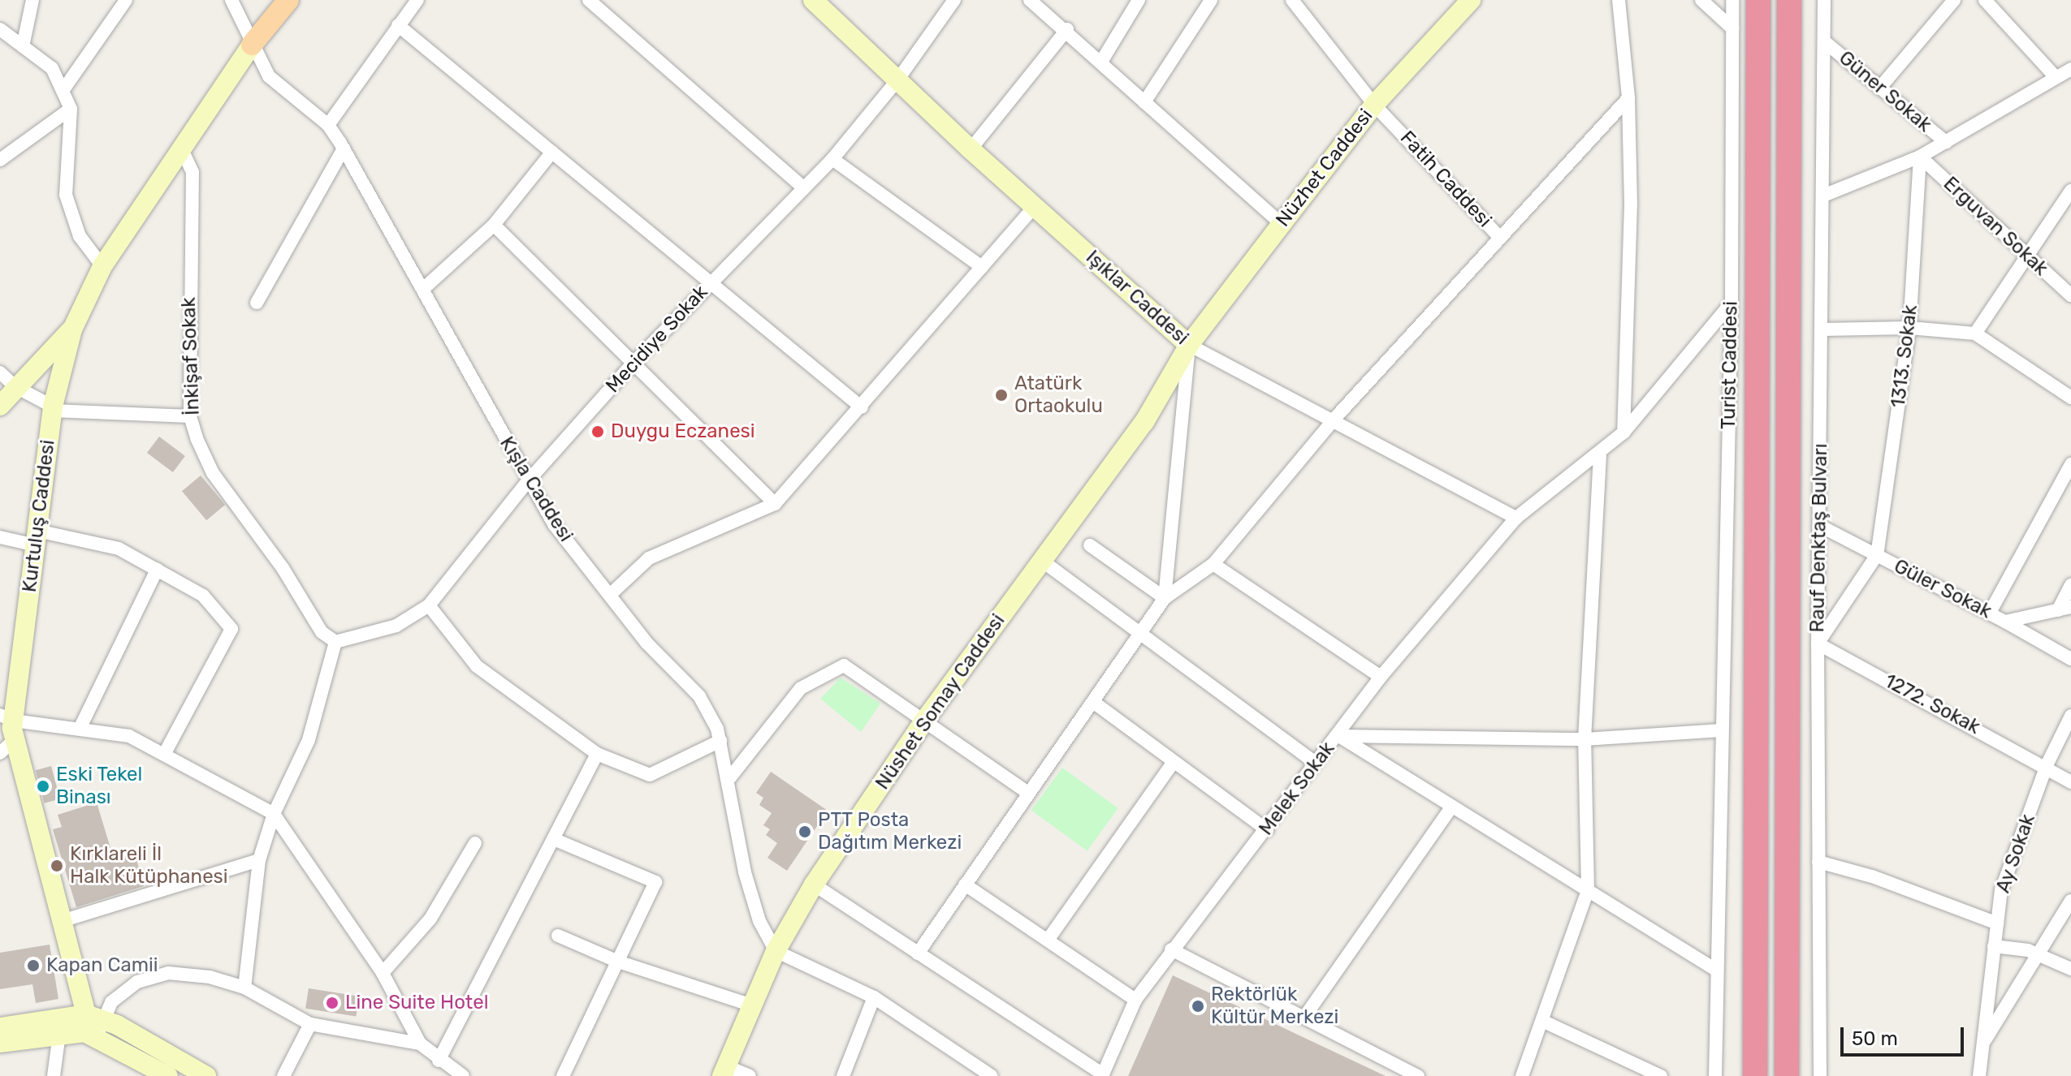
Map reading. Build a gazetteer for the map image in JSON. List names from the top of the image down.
{
  "streets": {
    "highway": ["Rauf Denktaş Bulvarı"],
    "main road": ["Kurtuluş Caddesi"],
    "street": [
      "Güner Sokak",
      "Nüzhet Caddesi",
      "Fatih Caddesi",
      "Erguvan Sokak",
      "Işıklar Caddesi",
      "Mecidiye Sokak",
      "İnkişaf Sokak",
      "1313. Sokak",
      "Turist Caddesi",
      "Kışla Caddesi",
      "Güler Sokak",
      "Nüshet Somay Caddesi",
      "1272. Sokak",
      "Melek Sokak",
      "Ay Sokak"
    ]
  },
  "crossings": [
    ["Güner Sokak", "Rauf Denktaş Bulvarı"],
    ["Nüzhet Caddesi", "Fatih Caddesi"],
    ["Nüzhet Caddesi", "Işıklar Caddesi"],
    ["Nüzhet Caddesi", "Nüshet Somay Caddesi"],
    ["Erguvan Sokak", "1313. Sokak"],
    ["Işıklar Caddesi", "Mecidiye Sokak"],
    ["Işıklar Caddesi", "Nüshet Somay Caddesi"],
    ["Işıklar Caddesi", "Melek Sokak"],
    ["Mecidiye Sokak", "İnkişaf Sokak"],
    ["Mecidiye Sokak", "Kışla Caddesi"],
    ["İnkişaf Sokak", "Kurtuluş Caddesi"],
    ["1313. Sokak", "Güler Sokak"],
    ["Turist Caddesi", "Melek Sokak"],
    ["Kışla Caddesi", "Kurtuluş Caddesi"],
    ["Kışla Caddesi", "Nüshet Somay Caddesi"],
    ["Rauf Denktaş Bulvarı", "Güler Sokak"],
    ["Rauf Denktaş Bulvarı", "1272. Sokak"],
    ["1272. Sokak", "Ay Sokak"]
  ],
  "places": [
    "Atatürk Ortaokulu",
    "Duygu Eczanesi",
    "Eski Tekel Binası",
    "PTT Posta Dağıtım Merkezi",
    "Kırklareli İl Halk Kütüphanesi",
    "Kapan Camii",
    "Line Suite Hotel",
    "Rektörlük Kültür Merkezi"
  ],
  "scale_bar": "50 m"
}
